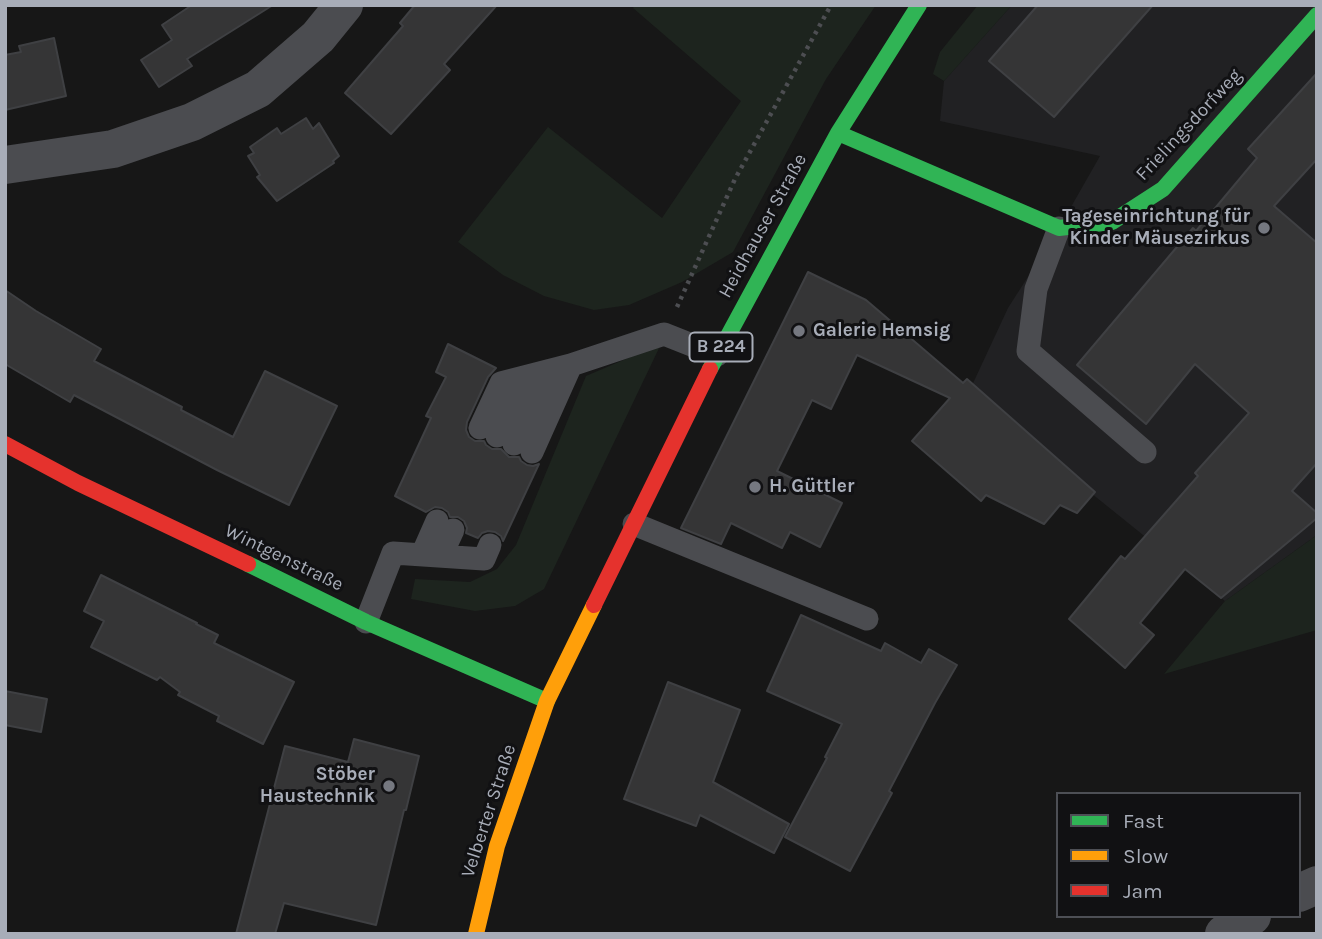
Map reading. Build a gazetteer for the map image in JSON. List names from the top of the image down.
{
  "streets": {
    "street": [
      "Frielingsdorfweg",
      "Heidhauser Straße",
      "B 224",
      "Wintgenstraße",
      "Velberter Straße"
    ]
  },
  "crossings": [
    ["Frielingsdorfweg", "Heidhauser Straße"],
    ["Heidhauser Straße", "Wintgenstraße"],
    ["Heidhauser Straße", "Velberter Straße"],
    ["Wintgenstraße", "Velberter Straße"]
  ],
  "places": [
    "Tageseinrichtung für Kinder Mäusezirkus",
    "Galerie Hemsig",
    "H. Güttler",
    "Stöber Haustechnik"
  ],
  "legend": ["Fast", "Slow", "Jam"]
}
